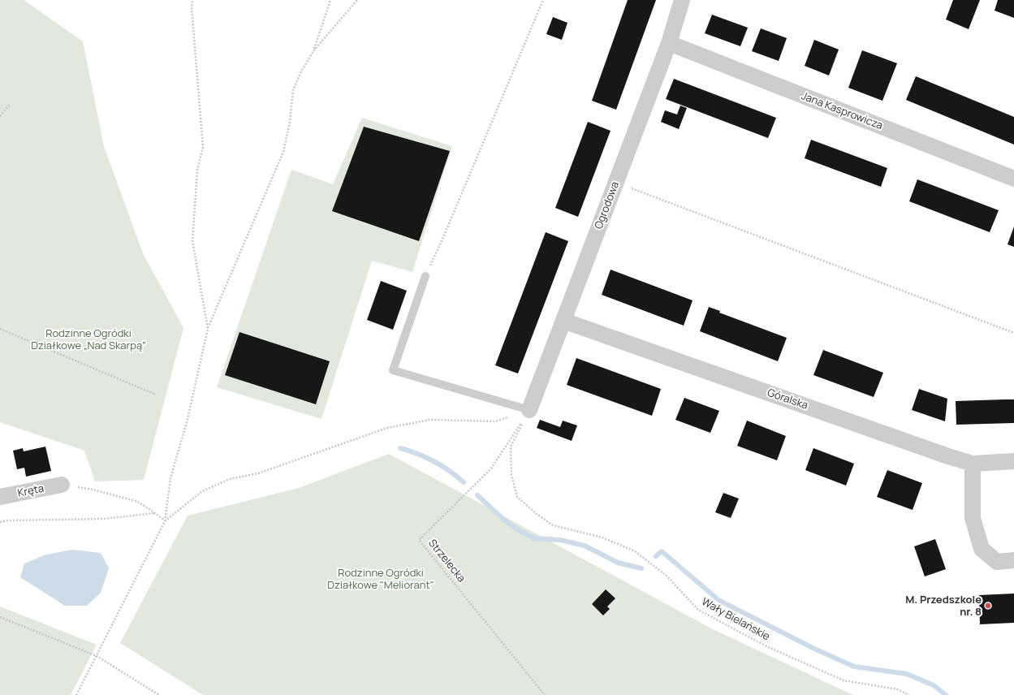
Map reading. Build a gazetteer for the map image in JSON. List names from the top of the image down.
{
  "streets": {
    "street": [
      "Jana Kasprowicza",
      "Ogrodowa",
      "Góralska",
      "Kręta"
    ],
    "path": ["Strzelecka", "Wały Bielańskie"]
  },
  "crossings": [
    ["Jana Kasprowicza", "Ogrodowa"],
    ["Ogrodowa", "Góralska"],
    ["Ogrodowa", "Strzelecka"],
    ["Ogrodowa", "Wały Bielańskie"],
    ["Strzelecka", "Wały Bielańskie"]
  ],
  "parks": ["Rodzinne Ogródki Działkowe „Nad Skarpą”", "Rodzinne Ogródki Działkowe \"Meliorant\""],
  "places": ["M. Przedszkole nr. 8"]
}
